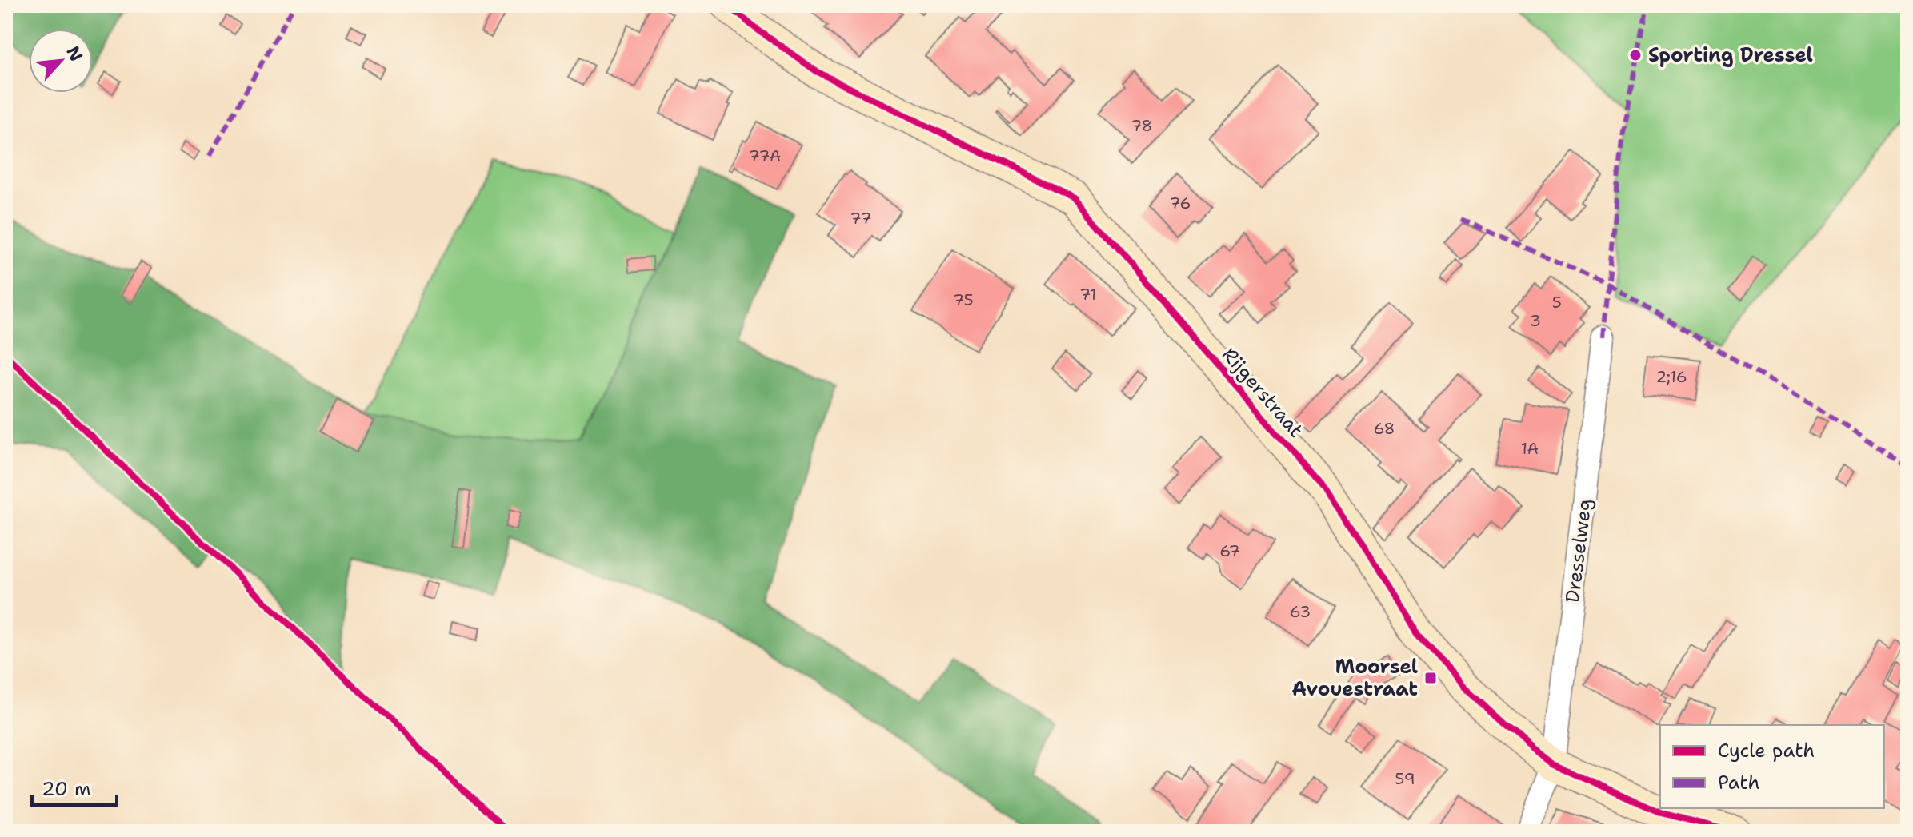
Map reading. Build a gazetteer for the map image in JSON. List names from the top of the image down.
{
  "streets": {
    "street": ["Rijgerstraat", "Dresselweg"]
  },
  "crossings": [
    ["Rijgerstraat", "Dresselweg"]
  ],
  "places": {
    "other": ["Sporting Dressel"],
    "transit": ["Moorsel Avouestraat"]
  },
  "house_numbers": [
    "78",
    "77A",
    "76",
    "77",
    "71",
    "75",
    "5",
    "3",
    "2;16",
    "68",
    "1A",
    "67",
    "63",
    "59"
  ],
  "legend": ["Cycle path", "Path"],
  "scale_bar": "20 m",
  "north": "top right"
}
